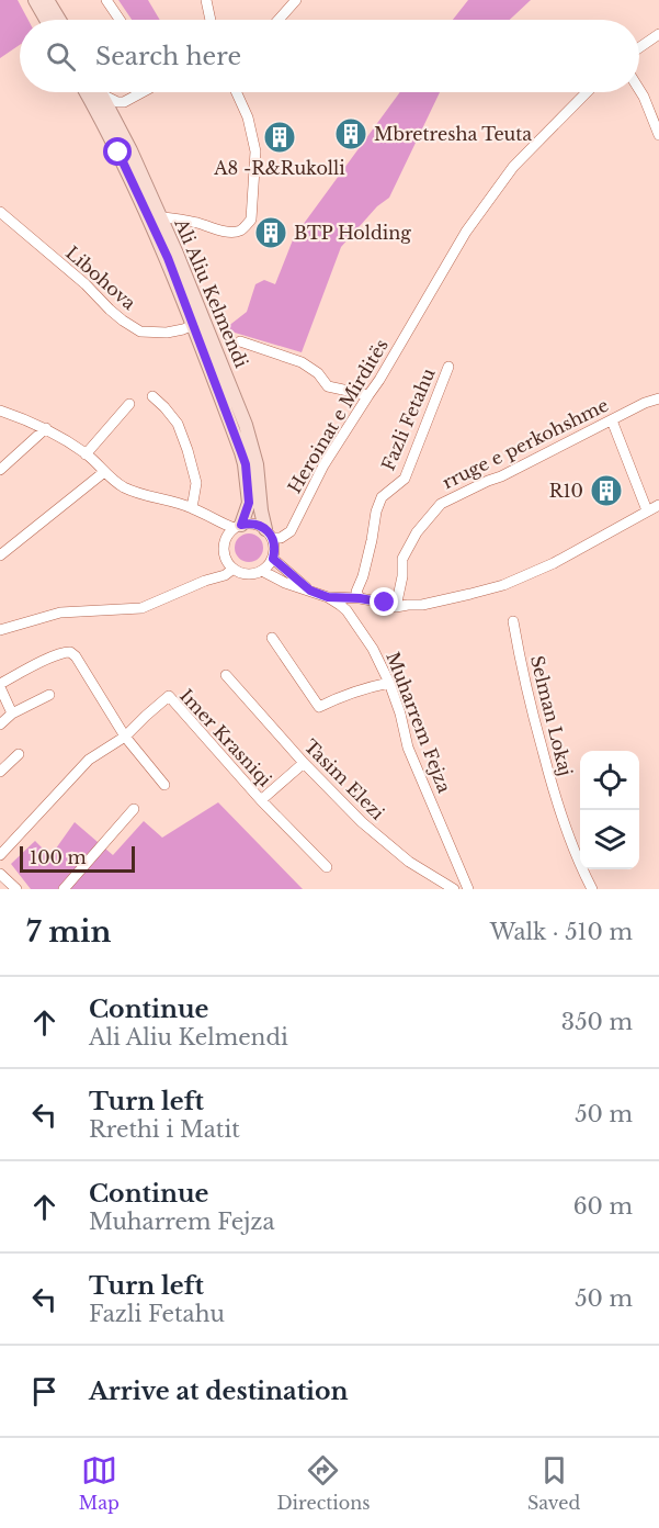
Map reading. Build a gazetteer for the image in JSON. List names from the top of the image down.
{
  "streets": {
    "main road": ["Ali Aliu Kelmendi"],
    "street": [
      "Libohova",
      "Heroinat e Mirditës",
      "Fazli Fetahu",
      "rruge e perkohshme",
      "Selman Lokaj",
      "Muharrem Fejza",
      "Imer Krasniqi",
      "Tasim Elezi"
    ]
  },
  "crossings": [
    ["Libohova", "Ali Aliu Kelmendi"],
    ["Ali Aliu Kelmendi", "Heroinat e Mirditës"],
    ["Ali Aliu Kelmendi", "Muharrem Fejza"],
    ["Heroinat e Mirditës", "Muharrem Fejza"],
    ["Imer Krasniqi", "Tasim Elezi"]
  ],
  "places": {
    "building": [
      "Mbretresha Teuta",
      "A8 -R&Rukolli",
      "BTP Holding",
      "R10"
    ]
  },
  "scale_bar": "100 m",
  "page": {
    "search": "Search here",
    "scale": "100 m",
    "heading": ["7 min", "Walk · 510 m"],
    "list": [
      ["Continue", "Ali Aliu Kelmendi", "350 m"],
      ["Turn left", "Rrethi i Matit", "50 m"],
      ["Continue", "Muharrem Fejza", "60 m"],
      ["Turn left", "Fazli Fetahu", "50 m"],
      "Arrive at destination"
    ],
    "nav": ["Map", "Directions", "Saved"]
  }
}
